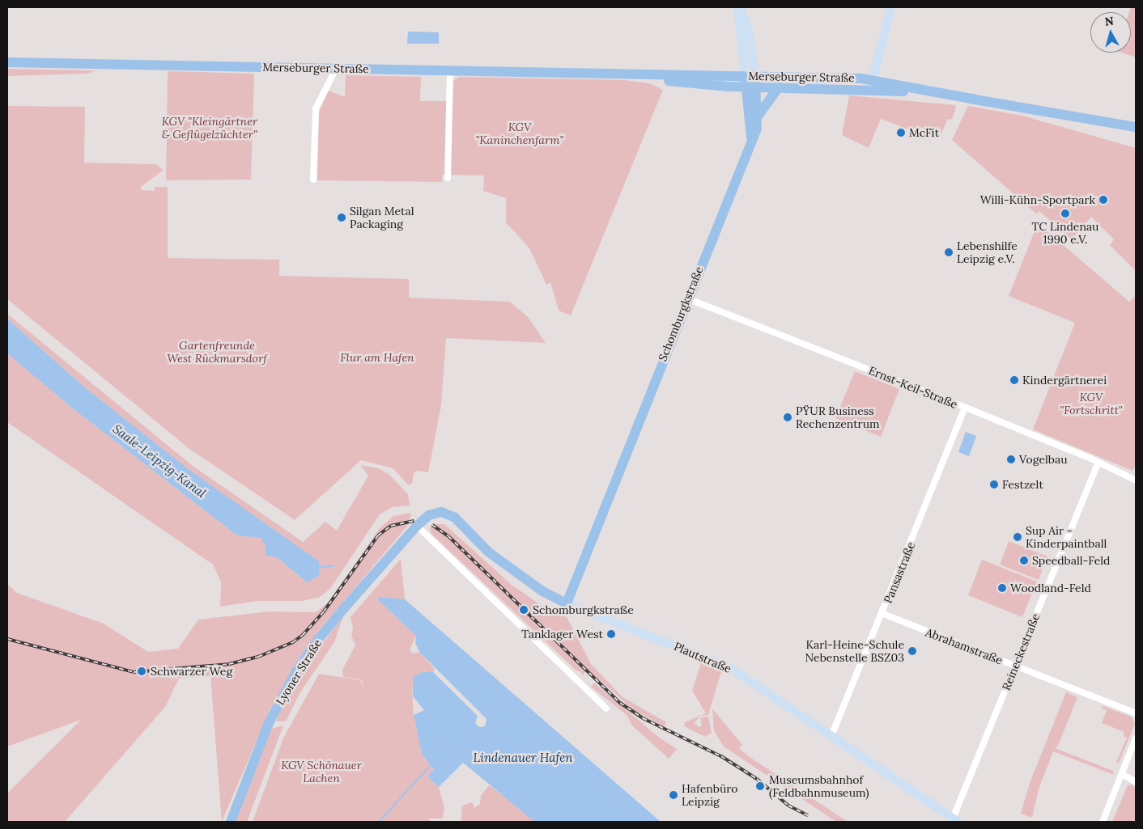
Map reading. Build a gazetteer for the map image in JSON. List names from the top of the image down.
{
  "streets": {
    "main road": [
      "Merseburger Straße",
      "Schomburgkstraße",
      "Plautstraße",
      "Lyoner Straße"
    ],
    "street": [
      "Ernst-Keil-Straße",
      "Pansastraße",
      "Abrahamstraße",
      "Reineckestraße"
    ]
  },
  "crossings": [
    ["Merseburger Straße", "Schomburgkstraße"],
    ["Schomburgkstraße", "Ernst-Keil-Straße"],
    ["Schomburgkstraße", "Plautstraße"],
    ["Ernst-Keil-Straße", "Pansastraße"],
    ["Ernst-Keil-Straße", "Reineckestraße"],
    ["Pansastraße", "Abrahamstraße"],
    ["Pansastraße", "Plautstraße"],
    ["Abrahamstraße", "Reineckestraße"],
    ["Reineckestraße", "Plautstraße"],
    ["Plautstraße", "Lyoner Straße"]
  ],
  "water": ["Saale-Leipzig-Kanal", "Lindenauer Hafen"],
  "parks": [
    "KGV \"Kleingärtner & Geflügelzüchter\"",
    "KGV \"Kaninchenfarm\"",
    "Gartenfreunde West Rückmarsdorf",
    "Flur am Hafen",
    "KGV \"Fortschritt\"",
    "KGV Schönauer Lachen"
  ],
  "places": [
    "McFit",
    "Willi-Kühn-Sportpark",
    "TC Lindenau 1990 e.V.",
    "Silgan Metal Packaging",
    "Lebenshilfe Leipzig e.V.",
    "Kindergärtnerei",
    "PŸUR Business Rechenzentrum",
    "Vogelbau",
    "Festzelt",
    "Sup Air - Kinderpaintball",
    "Speedball-Feld",
    "Woodland-Feld",
    "Schomburgkstraße",
    "Tanklager West",
    "Karl-Heine-Schule Nebenstelle BSZ03",
    "Schwarzer Weg",
    "Museumsbahnhof (Feldbahnmuseum)",
    "Hafenbüro Leipzig"
  ],
  "north": "top"
}
